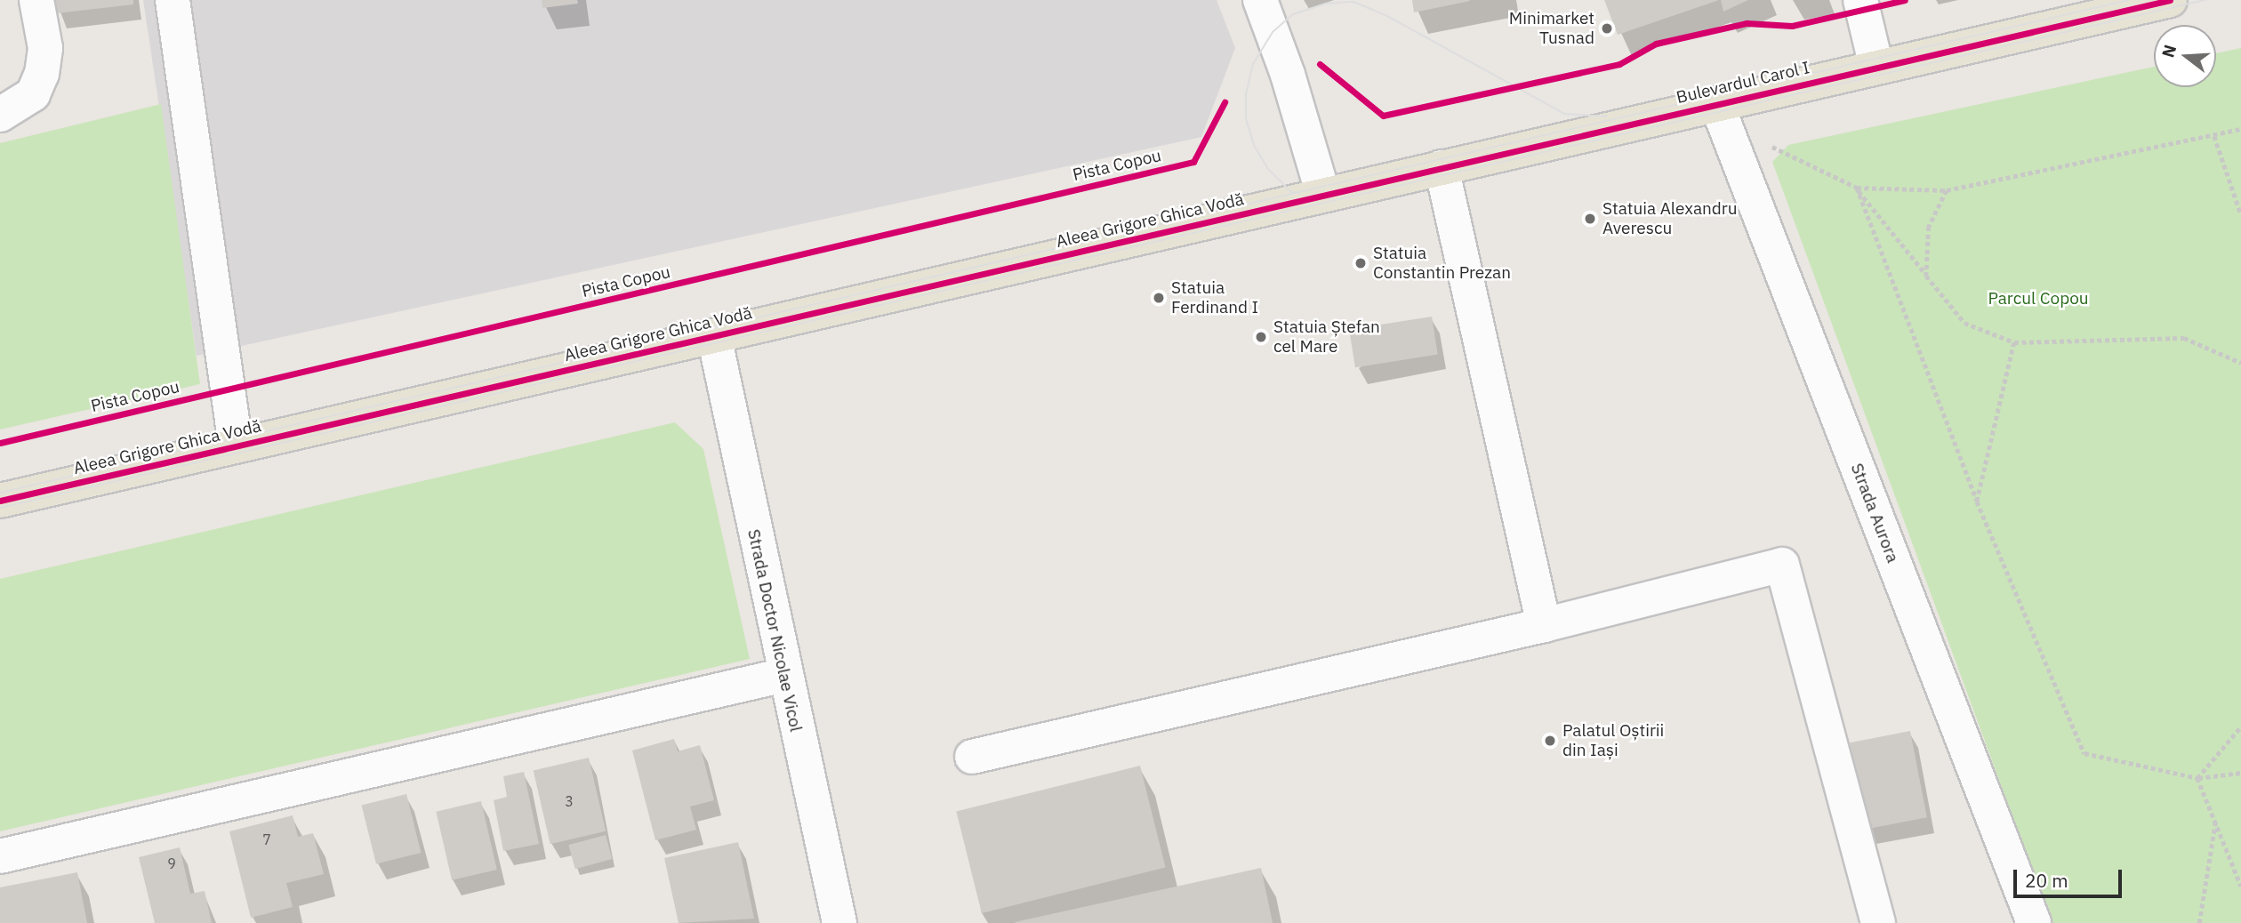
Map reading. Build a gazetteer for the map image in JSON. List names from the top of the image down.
{
  "streets": {
    "main road": ["Bulevardul Carol I", "Aleea Grigore Ghica Vodă"],
    "street": ["Strada Aurora", "Strada Doctor Nicolae Vicol"],
    "cycle path": ["Pista Copou"]
  },
  "crossings": [
    ["Bulevardul Carol I", "Aleea Grigore Ghica Vodă"],
    ["Bulevardul Carol I", "Strada Aurora"],
    ["Aleea Grigore Ghica Vodă", "Strada Doctor Nicolae Vicol"]
  ],
  "parks": ["Parcul Copou"],
  "places": [
    "Minimarket Tusnad",
    "Statuia Alexandru Averescu",
    "Statuia Constantin Prezan",
    "Statuia Ferdinand I",
    "Statuia Ștefan cel Mare",
    "Palatul Oștirii din Iași"
  ],
  "house_numbers": ["3", "7", "9"],
  "scale_bar": "20 m",
  "north": "left"
}
